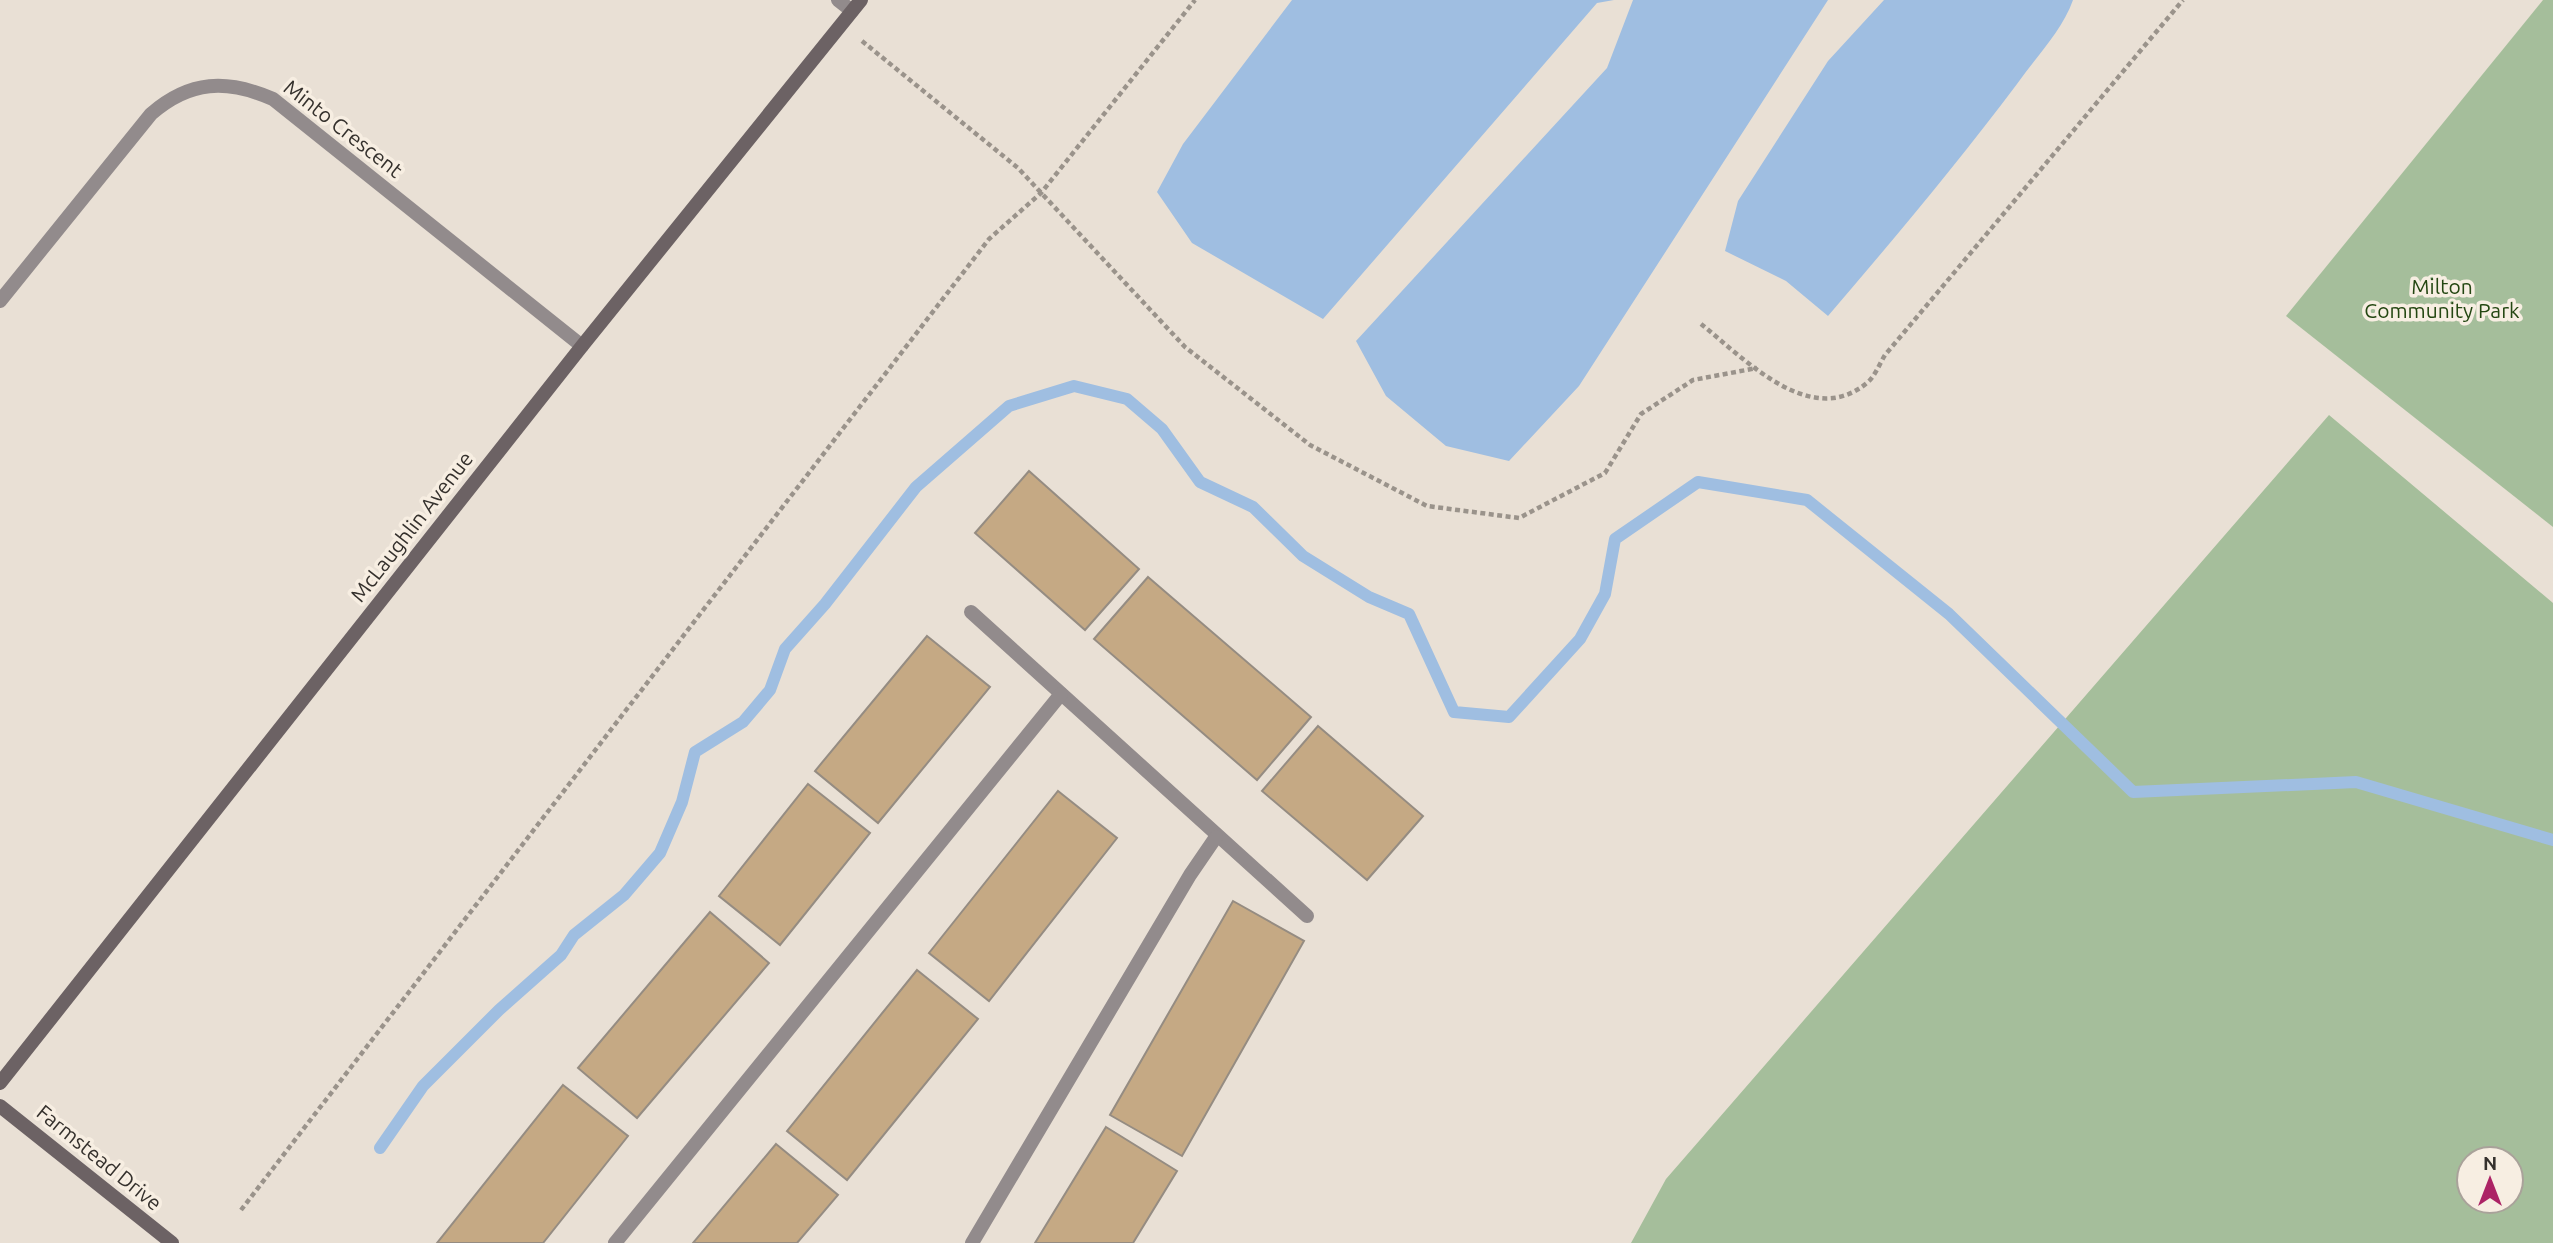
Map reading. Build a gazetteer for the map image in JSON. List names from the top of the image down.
{
  "streets": {
    "street": ["Minto Crescent", "McLaughlin Avenue", "Farmstead Drive"]
  },
  "crossings": [
    ["Minto Crescent", "McLaughlin Avenue"]
  ],
  "parks": ["Milton Community Park"],
  "north": "top"
}
